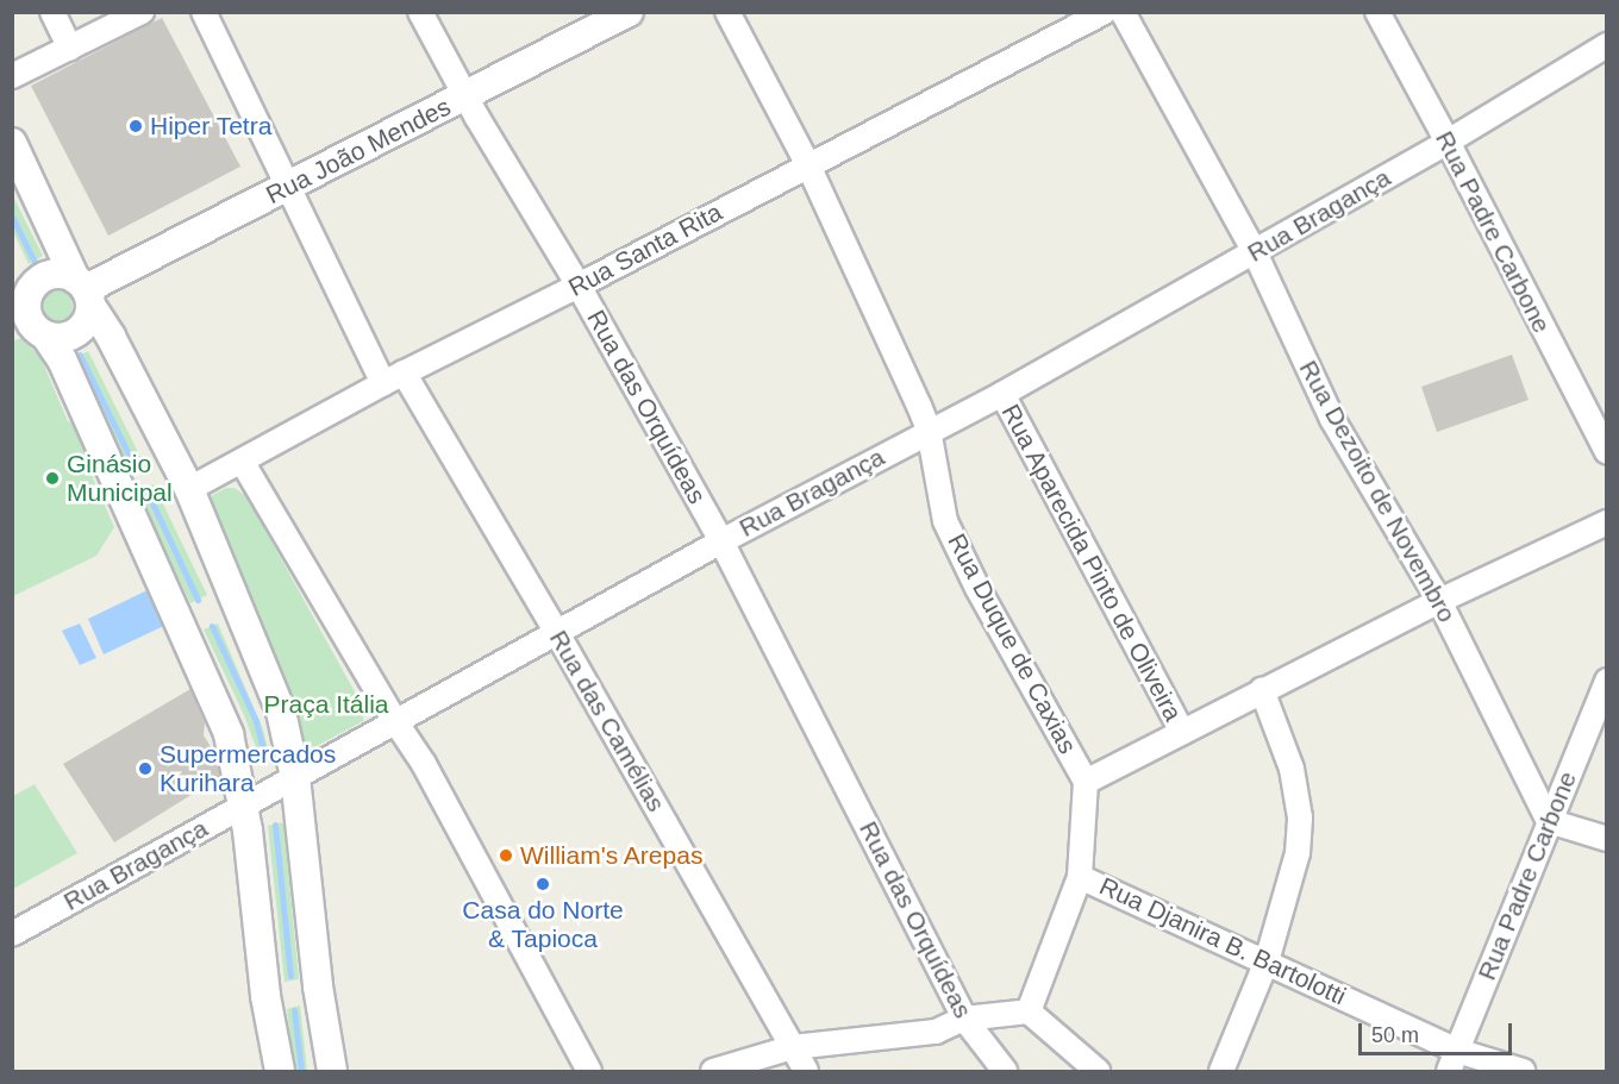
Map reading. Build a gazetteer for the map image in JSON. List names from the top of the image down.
{
  "streets": {
    "street": [
      "Rua João Mendes",
      "Rua Bragança",
      "Rua Padre Carbone",
      "Rua Santa Rita",
      "Rua das Orquídeas",
      "Rua Dezoito de Novembro",
      "Rua Aparecida Pinto de Oliveira",
      "Rua Duque de Caxias",
      "Rua das Camélias",
      "Rua Djanira B. Bartolotti"
    ]
  },
  "crossings": [
    ["Rua João Mendes", "Rua das Orquídeas"],
    ["Rua João Mendes", "Rua das Camélias"],
    ["Rua Bragança", "Rua Padre Carbone"],
    ["Rua Bragança", "Rua das Orquídeas"],
    ["Rua Bragança", "Rua Dezoito de Novembro"],
    ["Rua Bragança", "Rua Aparecida Pinto de Oliveira"],
    ["Rua Bragança", "Rua Duque de Caxias"],
    ["Rua Bragança", "Rua das Camélias"],
    ["Rua Padre Carbone", "Rua Dezoito de Novembro"],
    ["Rua Padre Carbone", "Rua Djanira B. Bartolotti"],
    ["Rua Santa Rita", "Rua das Orquídeas"],
    ["Rua Santa Rita", "Rua Duque de Caxias"],
    ["Rua Santa Rita", "Rua das Camélias"],
    ["Rua Duque de Caxias", "Rua Djanira B. Bartolotti"]
  ],
  "parks": ["Praça Itália"],
  "places": [
    "Hiper Tetra",
    "Ginásio Municipal",
    "Supermercados Kurihara",
    "William's Arepas",
    "Casa do Norte & Tapioca"
  ],
  "scale_bar": "50 m"
}
